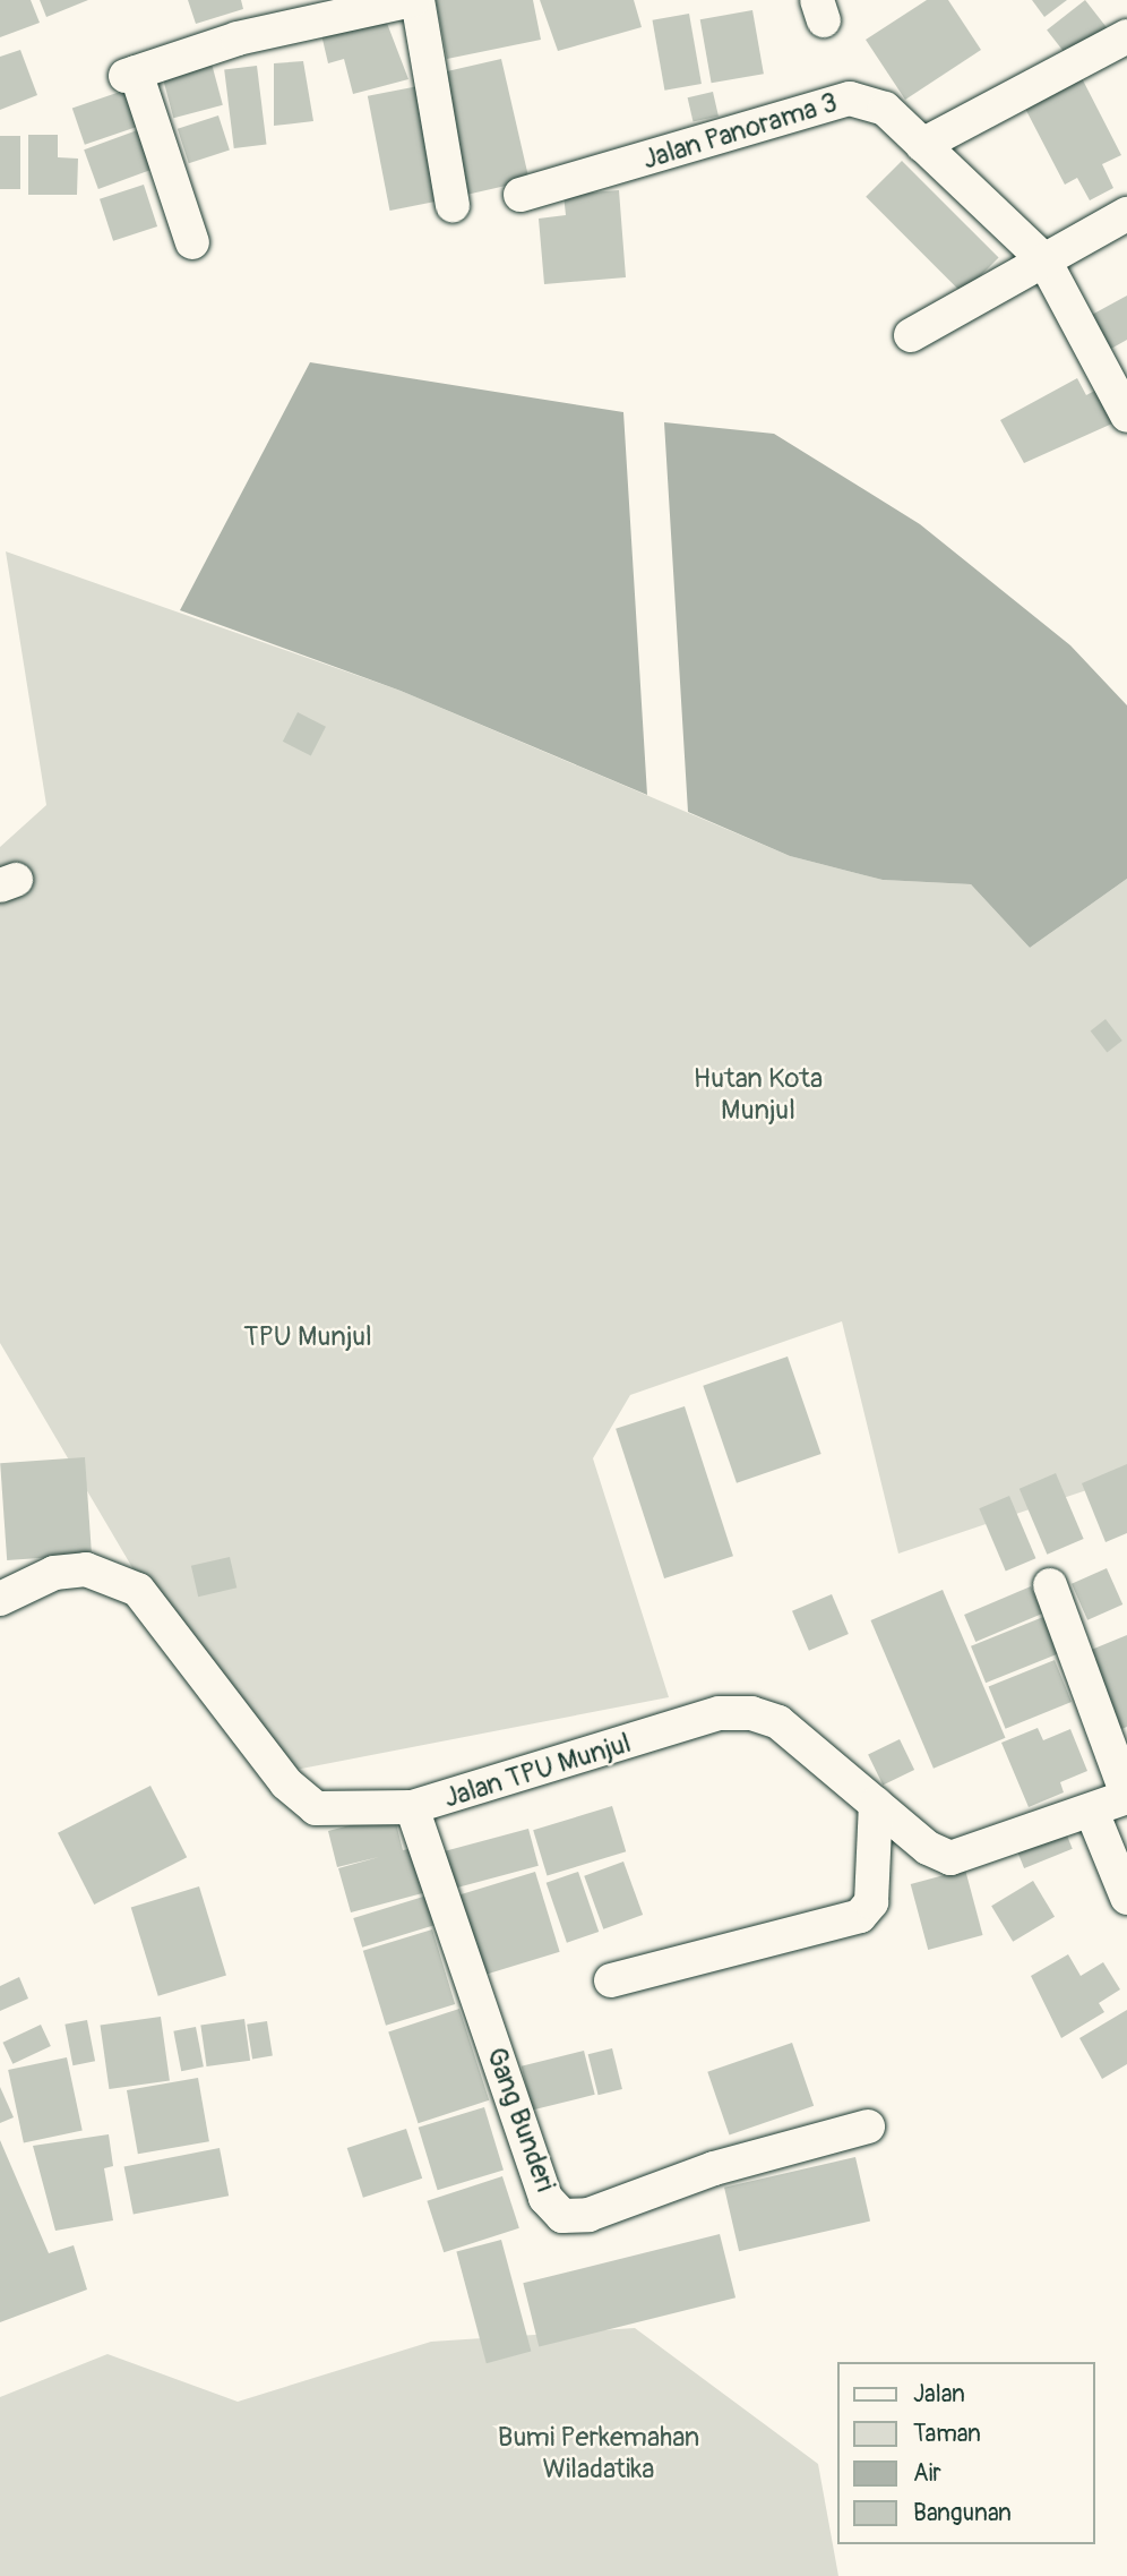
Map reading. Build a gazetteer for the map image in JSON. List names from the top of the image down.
{
  "streets": {
    "street": ["Jalan Panorama 3", "Jalan TPU Munjul", "Gang Bunderi"]
  },
  "crossings": [
    ["Jalan TPU Munjul", "Gang Bunderi"]
  ],
  "parks": ["Hutan Kota Munjul", "TPU Munjul", "Bumi Perkemahan Wiladatika"],
  "legend": [
    "Jalan",
    "Taman",
    "Air",
    "Bangunan"
  ]
}
